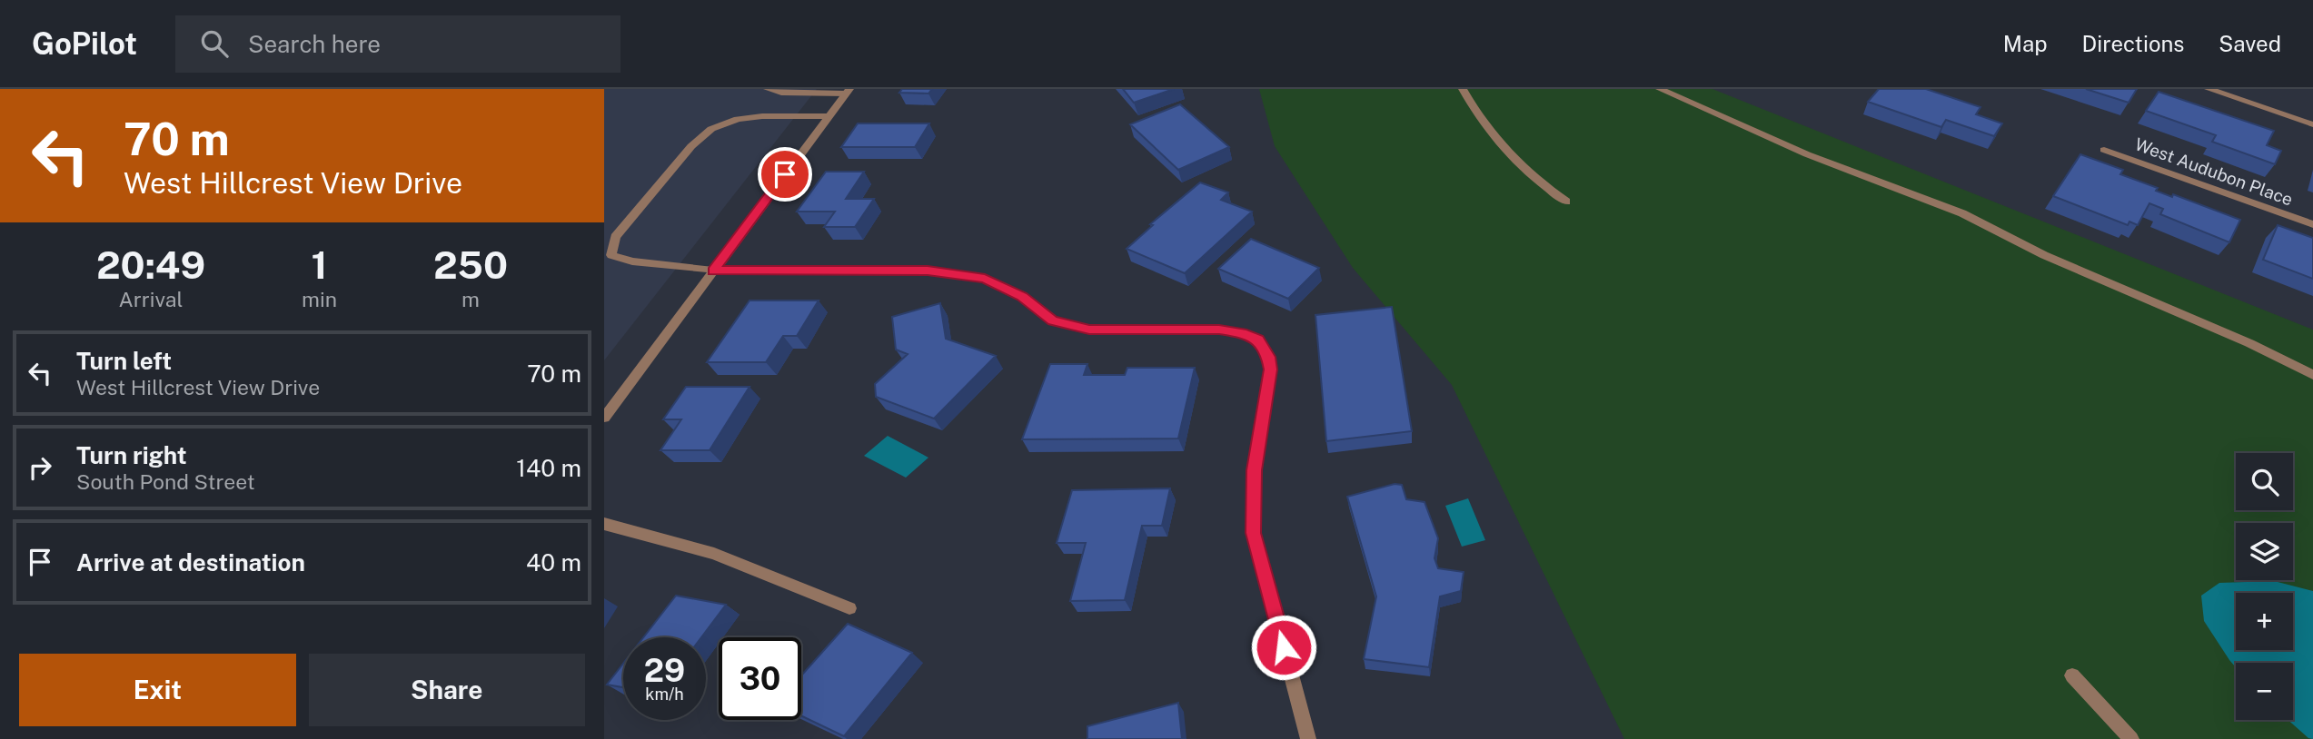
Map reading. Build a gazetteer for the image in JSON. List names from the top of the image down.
{
  "streets": {
    "street": ["West Audubon Place"]
  },
  "page": {
    "header": "GoPilot",
    "search": "Search here",
    "nav": ["Map", "Directions", "Saved"],
    "turn": ["70 m", "West Hillcrest View Drive"],
    "eta": [
      "20:49",
      "Arrival",
      "1",
      "min",
      "250",
      "m"
    ],
    "list": [
      {
        "name": "Turn left",
        "note": "West Hillcrest View Drive",
        "value": "70 m"
      },
      {
        "name": "Turn right",
        "note": "South Pond Street",
        "value": "140 m"
      },
      {
        "name": "Arrive at destination",
        "value": "40 m"
      }
    ],
    "map_buttons": ["+", "−"],
    "speed": "29 km/h",
    "limit": "30",
    "buttons": ["Exit", "Share"]
  }
}
